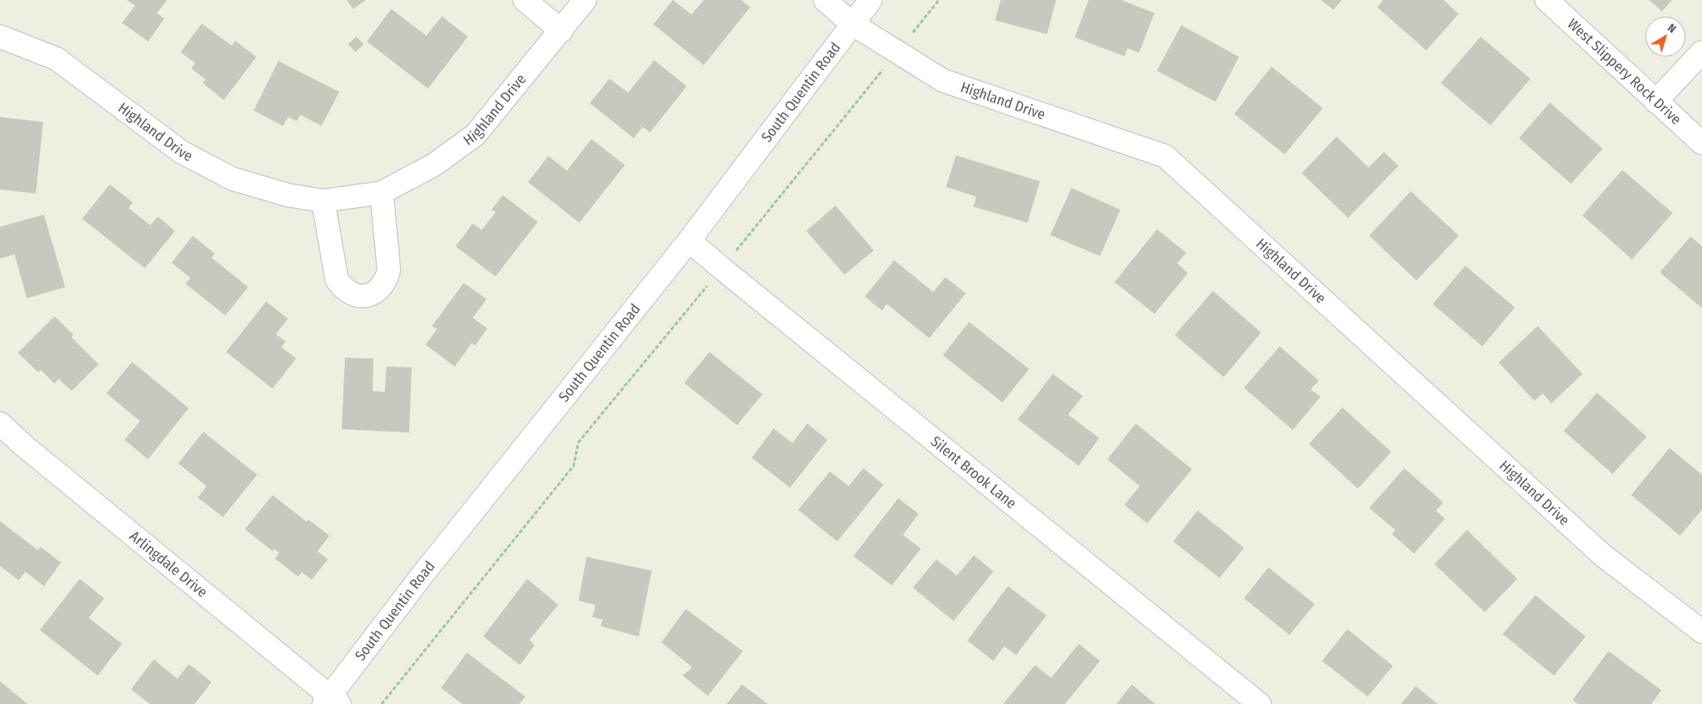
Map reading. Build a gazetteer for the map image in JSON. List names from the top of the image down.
{
  "streets": {
    "street": [
      "West Slippery Rock Drive",
      "South Quentin Road",
      "Highland Drive",
      "Silent Brook Lane",
      "Arlingdale Drive"
    ]
  },
  "crossings": [
    ["South Quentin Road", "Highland Drive"],
    ["South Quentin Road", "Silent Brook Lane"],
    ["South Quentin Road", "Arlingdale Drive"]
  ],
  "north": "top right"
}
